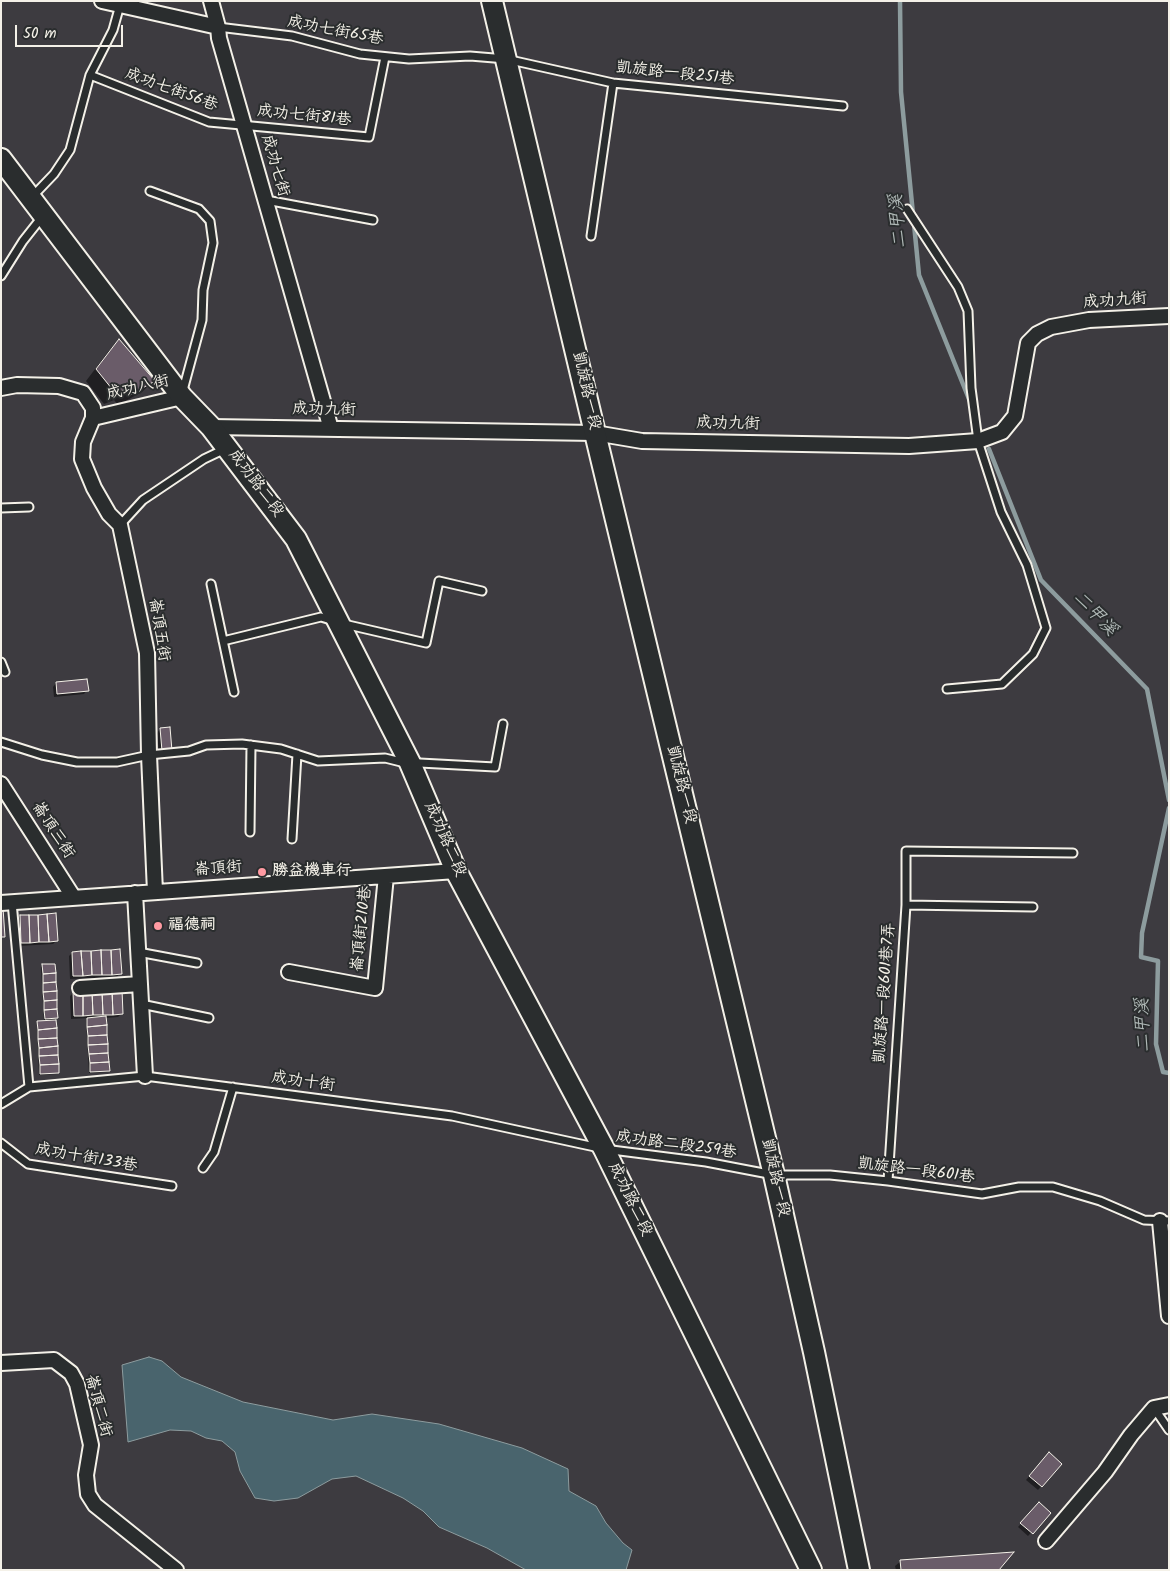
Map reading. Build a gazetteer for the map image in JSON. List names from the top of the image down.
{
  "streets": {
    "street": [
      "成功七街",
      "成功九街",
      "成功八街",
      "凱旋路一段",
      "成功路二段",
      "崙頂五街",
      "崙頂三街",
      "崙頂街",
      "崙頂街210巷",
      "崙頂二街"
    ],
    "lane": [
      "成功七街65巷",
      "凱旋路一段251巷",
      "成功七街56巷",
      "成功七街81巷",
      "凱旋路一段601巷7弄",
      "成功十街",
      "成功路二段259巷",
      "成功十街133巷",
      "凱旋路一段601巷"
    ]
  },
  "crossings": [
    ["成功七街65巷", "凱旋路一段251巷"],
    ["成功七街65巷", "成功七街81巷"],
    ["成功七街65巷", "成功七街"],
    ["成功七街65巷", "凱旋路一段"],
    ["凱旋路一段251巷", "凱旋路一段"],
    ["成功七街56巷", "成功七街81巷"],
    ["成功七街56巷", "成功七街"],
    ["成功七街81巷", "成功七街"],
    ["成功七街", "成功九街"],
    ["成功九街", "凱旋路一段"],
    ["成功九街", "成功路二段"],
    ["成功八街", "成功路二段"],
    ["成功八街", "崙頂五街"],
    ["凱旋路一段", "成功路二段259巷"],
    ["凱旋路一段", "凱旋路一段601巷"],
    ["成功路二段", "崙頂街"],
    ["成功路二段", "成功十街"],
    ["成功路二段", "成功路二段259巷"],
    ["崙頂五街", "崙頂街"],
    ["崙頂三街", "崙頂街"],
    ["崙頂街", "崙頂街210巷"],
    ["崙頂街", "成功十街"],
    ["凱旋路一段601巷7弄", "凱旋路一段601巷"],
    ["成功十街", "成功路二段259巷"],
    ["成功路二段259巷", "凱旋路一段601巷"]
  ],
  "water": ["二甲溪"],
  "places": ["勝益機車行", "福德祠"],
  "scale_bar": "50 m"
}
